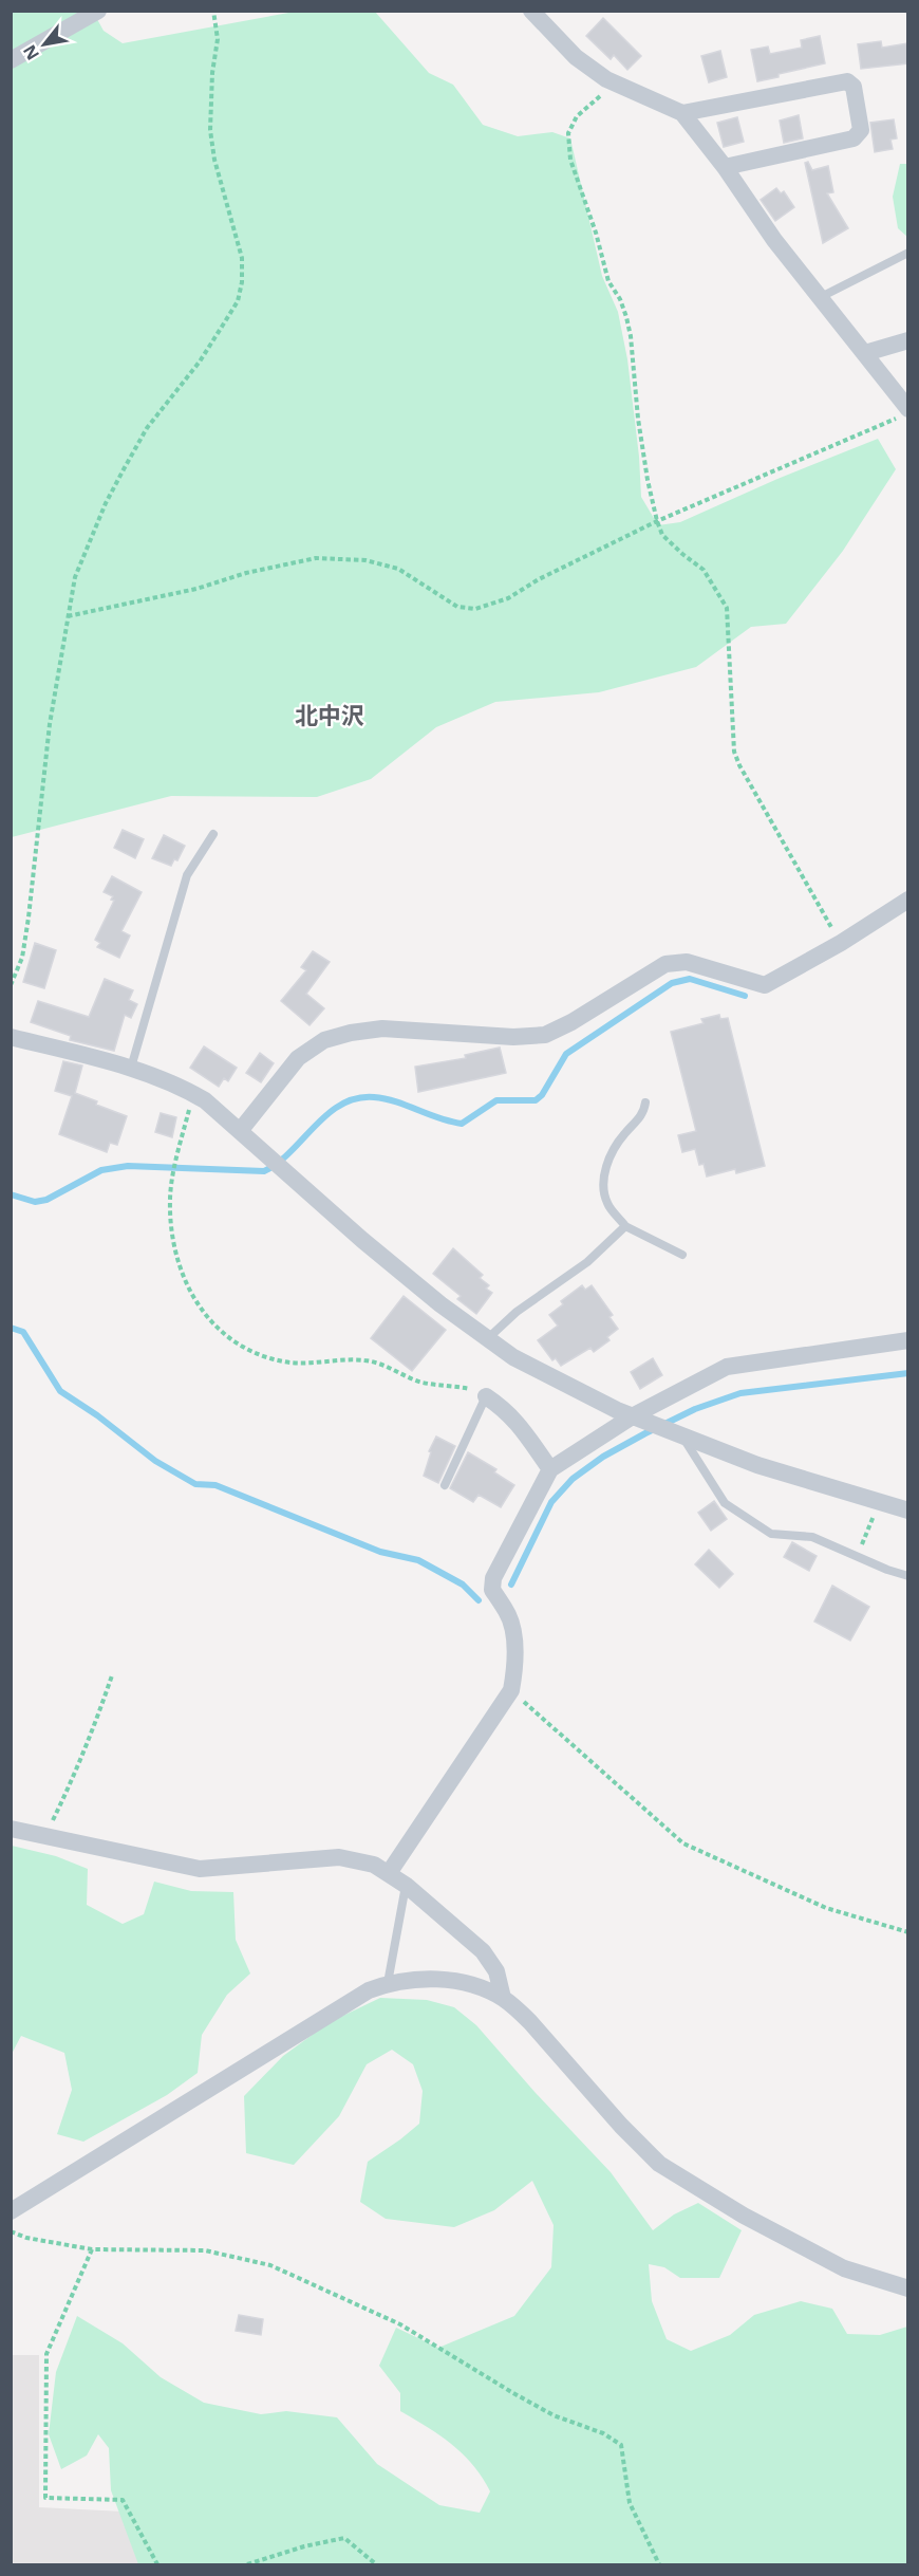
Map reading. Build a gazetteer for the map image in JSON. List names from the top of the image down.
{
  "districts": ["北中沢"],
  "north": "bottom left"
}
